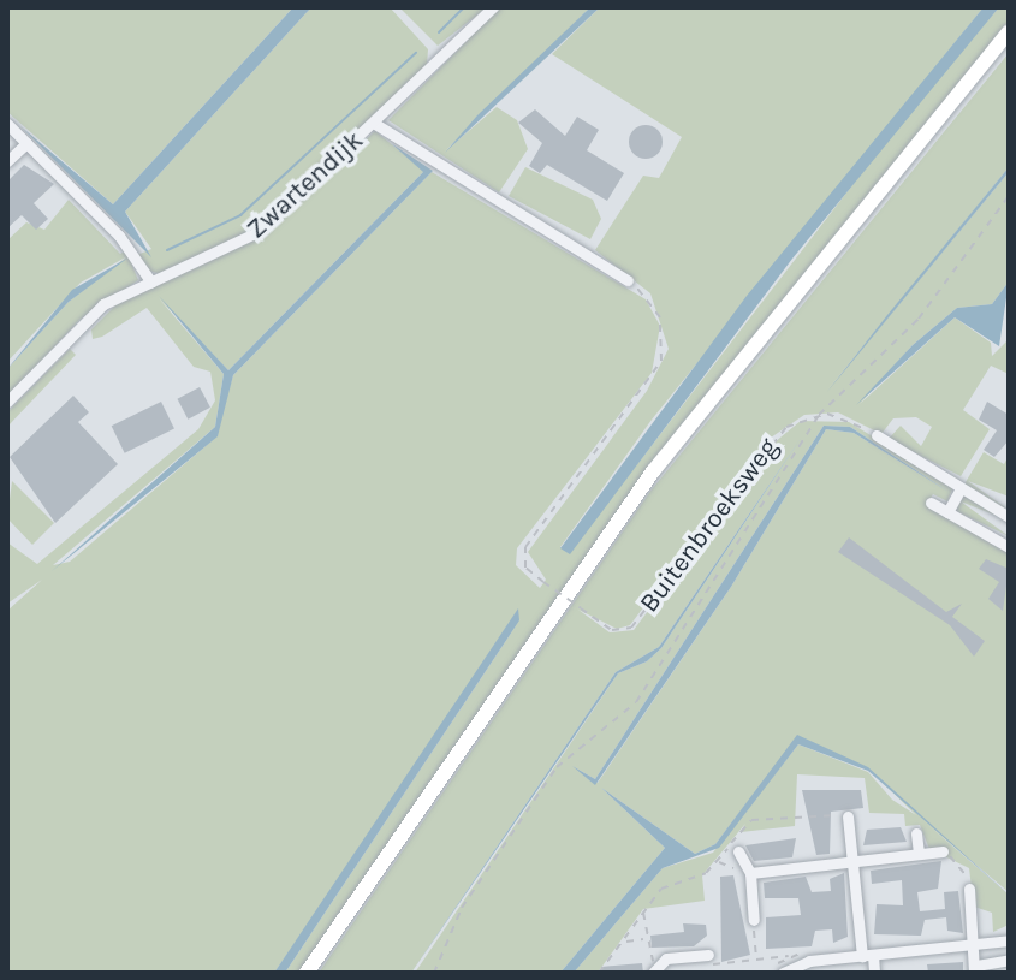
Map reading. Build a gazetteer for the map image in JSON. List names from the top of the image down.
{
  "streets": {
    "street": ["Zwartendijk"],
    "path": ["Buitenbroeksweg"]
  }
}
